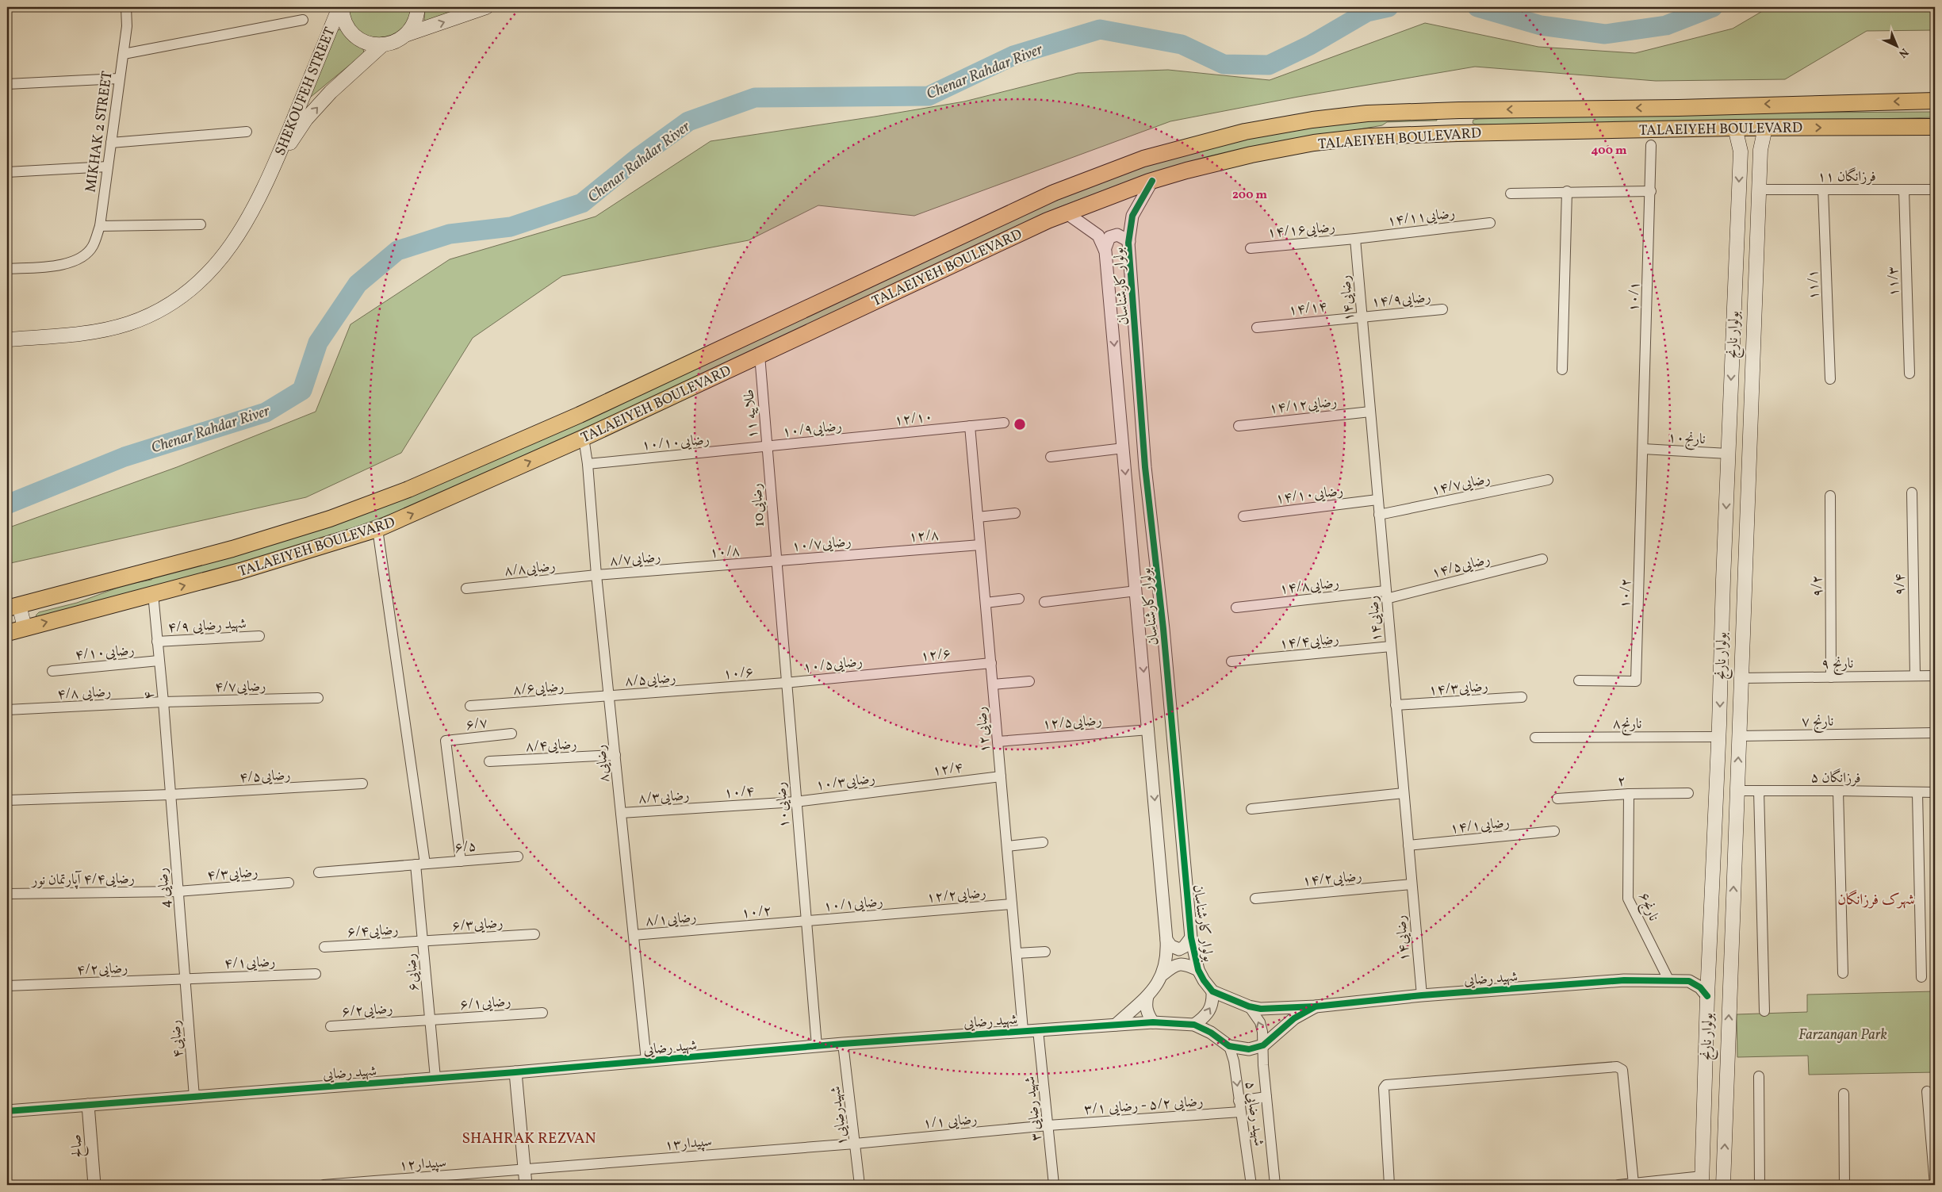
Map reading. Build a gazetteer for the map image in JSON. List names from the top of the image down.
{
  "streets": {
    "main road": ["SHEKOUFEH STREET", "TALAEIYEH BOULEVARD", "بولوار نارنج"],
    "street": [
      "MIKHAK 2 STREET",
      "فرزانگان ۱۱",
      "رضایی۱۴/۱۱",
      "رضایی۱۴/۱۶",
      "۱۱/۳",
      "۱۱/۱",
      "بولوار کارشناسان",
      "۱۰/۱",
      "رضایی۱۴",
      "رضایی۱۴/۹",
      "۱۴/۱۴",
      "رضایی۱۴/۱۲",
      "طلاییه ۱۱",
      "۱۲/۱۰",
      "رضایی۱۰/۹",
      "نارنج۱۰",
      "رضایی۱۰/۱۰",
      "رضایی۱۴/۷",
      "رضایی۱۴/۱۰",
      "رضایی10",
      "۱۲/۸",
      "رضایی۱۰/۷",
      "۱۰/۸",
      "رضایی۸/۷",
      "رضایی۱۴/۵",
      "رضایی۸/۸",
      "۹/۴",
      "رضایی۱۴/۸",
      "۹/۲",
      "۱۰/۲",
      "۴/۹ شهید رضایی",
      "رضایی۱۴/۴",
      "رضایی۴/۱۰",
      "۱۲/۶",
      "نارنج ۹",
      "رضایی۱۰/۵",
      "۱۰/۶",
      "رضایی۸/۵",
      "رضایی۴/۷",
      "رضایی۸/۶",
      "رضایی۱۴/۳",
      "رضایی ۴/۸",
      "۴",
      "نارنج ۷",
      "رضایی۱۲/۵",
      "۶/۷",
      "نارنج۸",
      "رضایی۱۲",
      "رضایی۸/۴",
      "رضایی۸",
      "۱۲/۴",
      "رضایی۴/۵",
      "فرزانگان ۵",
      "۲",
      "رضایی۱۰/۳",
      "۱۰/۴",
      "رضایی۸/۳",
      "رضایی۱۰",
      "۱۴/۱رضایی",
      "۶/۵",
      "رضایی۴/۳",
      "رضایی۱۴/۲",
      "رضایی۴/۴ آپارتمان نور",
      "رضایی 4",
      "رضایی۱۲/۲",
      "رضایی۱۰/۱",
      "نارنج۶",
      "رضایی۸/۱",
      "رضایی۶/۳",
      "رضایی۶/۴",
      "رضایی۴/۱",
      "رضایی۴/۲",
      "رضایی۶",
      "شهید رضایی",
      "رضایی۶/۱",
      "رضایی۶/۲",
      "رضایی۴",
      "رضایی ۵/۲ - رضایی ۳/۱",
      "شهید رضایی ۳",
      "شهید رضایی ۵",
      "شهیدرضایی۱",
      "رضایی ۱/۱",
      "سپیدار۱۳",
      "صالح",
      "سپیدار۱۲"
    ]
  },
  "crossings": [
    ["TALAEIYEH BOULEVARD", "بولوار کارشناسان"],
    ["TALAEIYEH BOULEVARD", "بولوار نارنج"],
    ["TALAEIYEH BOULEVARD", "طلاییه ۱۱"],
    ["TALAEIYEH BOULEVARD", "۴"],
    ["TALAEIYEH BOULEVARD", "رضایی۸"],
    ["TALAEIYEH BOULEVARD", "رضایی۶"],
    ["فرزانگان ۱۱", "۱۱/۳"],
    ["فرزانگان ۱۱", "۱۱/۱"],
    ["فرزانگان ۱۱", "بولوار نارنج"],
    ["رضایی۱۴/۱۱", "رضایی۱۴/۱۶"],
    ["رضایی۱۴/۱۱", "رضایی۱۴"],
    ["رضایی۱۴/۱۶", "رضایی۱۴"],
    ["بولوار کارشناسان", "رضایی۱۲/۵"],
    ["بولوار کارشناسان", "شهید رضایی"],
    ["بولوار کارشناسان", "شهید رضایی ۵"],
    ["۱۰/۱", "نارنج۱۰"],
    ["۱۰/۱", "۱۰/۲"],
    ["رضایی۱۴", "رضایی۱۴/۹"],
    ["رضایی۱۴", "۱۴/۱۴"],
    ["رضایی۱۴", "رضایی۱۴/۱۲"],
    ["رضایی۱۴", "رضایی۱۴/۷"],
    ["رضایی۱۴", "رضایی۱۴/۱۰"],
    ["رضایی۱۴", "رضایی۱۴/۵"],
    ["رضایی۱۴", "رضایی۱۴/۸"],
    ["رضایی۱۴", "رضایی۱۴/۴"],
    ["رضایی۱۴", "رضایی۱۴/۳"],
    ["رضایی۱۴", "۱۴/۱رضایی"],
    ["رضایی۱۴", "رضایی۱۴/۲"],
    ["رضایی۱۴", "شهید رضایی"],
    ["رضایی۱۴/۹", "۱۴/۱۴"],
    ["بولوار نارنج", "نارنج۱۰"],
    ["بولوار نارنج", "نارنج ۹"],
    ["بولوار نارنج", "نارنج ۷"],
    ["بولوار نارنج", "نارنج۸"],
    ["بولوار نارنج", "فرزانگان ۵"],
    ["طلاییه ۱۱", "رضایی۱۰/۹"],
    ["طلاییه ۱۱", "رضایی۱۰/۱۰"],
    ["طلاییه ۱۱", "رضایی10"],
    ["۱۲/۱۰", "رضایی۱۰/۹"],
    ["۱۲/۱۰", "رضایی۱۲"],
    ["رضایی۱۰/۹", "رضایی۱۰/۱۰"],
    ["رضایی۱۰/۹", "رضایی10"],
    ["نارنج۱۰", "۱۰/۲"],
    ["رضایی۱۰/۱۰", "رضایی10"],
    ["رضایی۱۰/۱۰", "رضایی۸"],
    ["رضایی10", "رضایی۱۰/۷"],
    ["رضایی10", "۱۰/۸"],
    ["رضایی10", "رضایی۱۰"],
    ["۱۲/۸", "رضایی۱۰/۷"],
    ["۱۲/۸", "رضایی۱۲"],
    ["رضایی۱۰/۷", "۱۰/۸"],
    ["رضایی۱۰/۷", "رضایی۱۰"],
    ["۱۰/۸", "رضایی۸/۷"],
    ["۱۰/۸", "رضایی۱۰"],
    ["رضایی۸/۷", "رضایی۸/۸"],
    ["رضایی۸/۷", "رضایی۸"],
    ["رضایی۱۴/۵", "رضایی۱۴/۸"],
    ["رضایی۸/۸", "رضایی۸"],
    ["۹/۴", "نارنج ۹"],
    ["۹/۲", "نارنج ۹"],
    ["۱۰/۲", "رضایی۱۰"],
    ["۱۰/۲", "رضایی۱۰/۱"],
    ["۱۰/۲", "رضایی۸/۱"],
    ["۴/۹ شهید رضایی", "۴"],
    ["رضایی۴/۱۰", "۴"],
    ["۱۲/۶", "رضایی۱۰/۵"],
    ["۱۲/۶", "رضایی۱۲"],
    ["رضایی۱۰/۵", "۱۰/۶"],
    ["رضایی۱۰/۵", "رضایی۱۰"],
    ["۱۰/۶", "رضایی۸/۵"],
    ["۱۰/۶", "رضایی۱۰"],
    ["رضایی۸/۵", "رضایی۸/۶"],
    ["رضایی۸/۵", "رضایی۸"],
    ["رضایی۴/۷", "رضایی ۴/۸"],
    ["رضایی۴/۷", "۴"],
    ["رضایی۸/۶", "رضایی۸"],
    ["رضایی ۴/۸", "۴"],
    ["۴", "رضایی۴/۵"],
    ["۴", "رضایی 4"],
    ["رضایی۱۲/۵", "رضایی۱۲"],
    ["۶/۷", "۶/۵"],
    ["رضایی۱۲", "۱۲/۴"],
    ["رضایی۱۲", "رضایی۱۲/۲"],
    ["رضایی۱۲", "شهید رضایی"],
    ["رضایی۸/۴", "رضایی۸"],
    ["رضایی۸", "رضایی۸/۳"],
    ["رضایی۸", "رضایی۸/۱"],
    ["رضایی۸", "شهید رضایی"],
    ["۱۲/۴", "رضایی۱۰/۳"],
    ["رضایی۴/۵", "رضایی 4"],
    ["۲", "نارنج۶"],
    ["رضایی۱۰/۳", "۱۰/۴"],
    ["رضایی۱۰/۳", "رضایی۱۰"],
    ["۱۰/۴", "رضایی۸/۳"],
    ["۱۰/۴", "رضایی۱۰"],
    ["رضایی۱۰", "رضایی۱۰/۱"],
    ["رضایی۱۰", "شهید رضایی"],
    ["۶/۵", "رضایی۶"],
    ["رضایی۴/۳", "رضایی۴/۴ آپارتمان نور"],
    ["رضایی۴/۳", "رضایی 4"],
    ["رضایی۴/۴ آپارتمان نور", "رضایی 4"],
    ["رضایی 4", "رضایی۴/۱"],
    ["رضایی 4", "رضایی۴/۲"],
    ["رضایی 4", "رضایی۴"],
    ["رضایی۱۲/۲", "رضایی۱۰/۱"],
    ["نارنج۶", "شهید رضایی"],
    ["رضایی۶/۳", "رضایی۶/۴"],
    ["رضایی۶/۳", "رضایی۶"],
    ["رضایی۶/۴", "رضایی۶"],
    ["رضایی۴/۱", "رضایی۴/۲"],
    ["رضایی۴/۱", "رضایی۴"],
    ["رضایی۴/۲", "رضایی۴"],
    ["رضایی۶", "شهید رضایی"],
    ["رضایی۶", "رضایی۶/۱"],
    ["رضایی۶", "رضایی۶/۲"],
    ["شهید رضایی", "رضایی۴"],
    ["شهید رضایی", "شهید رضایی ۳"],
    ["شهید رضایی", "شهید رضایی ۵"],
    ["شهید رضایی", "شهیدرضایی۱"],
    ["شهید رضایی", "صالح"],
    ["رضایی۶/۱", "رضایی۶/۲"],
    ["رضایی ۵/۲ - رضایی ۳/۱", "شهید رضایی ۳"],
    ["رضایی ۵/۲ - رضایی ۳/۱", "شهید رضایی ۵"],
    ["رضایی ۵/۲ - رضایی ۳/۱", "رضایی ۱/۱"],
    ["شهید رضایی ۳", "رضایی ۱/۱"],
    ["شهیدرضایی۱", "رضایی ۱/۱"],
    ["شهیدرضایی۱", "سپیدار۱۳"],
    ["رضایی ۱/۱", "سپیدار۱۳"],
    ["سپیدار۱۳", "سپیدار۱۲"]
  ],
  "districts": ["شهرک فرزانگان", "SHAHRAK REZVAN"],
  "water": ["Chenar Rahdar River"],
  "parks": ["Farzangan Park"],
  "north": "bottom right",
  "rings": ["400 m", "200 m"]
}
